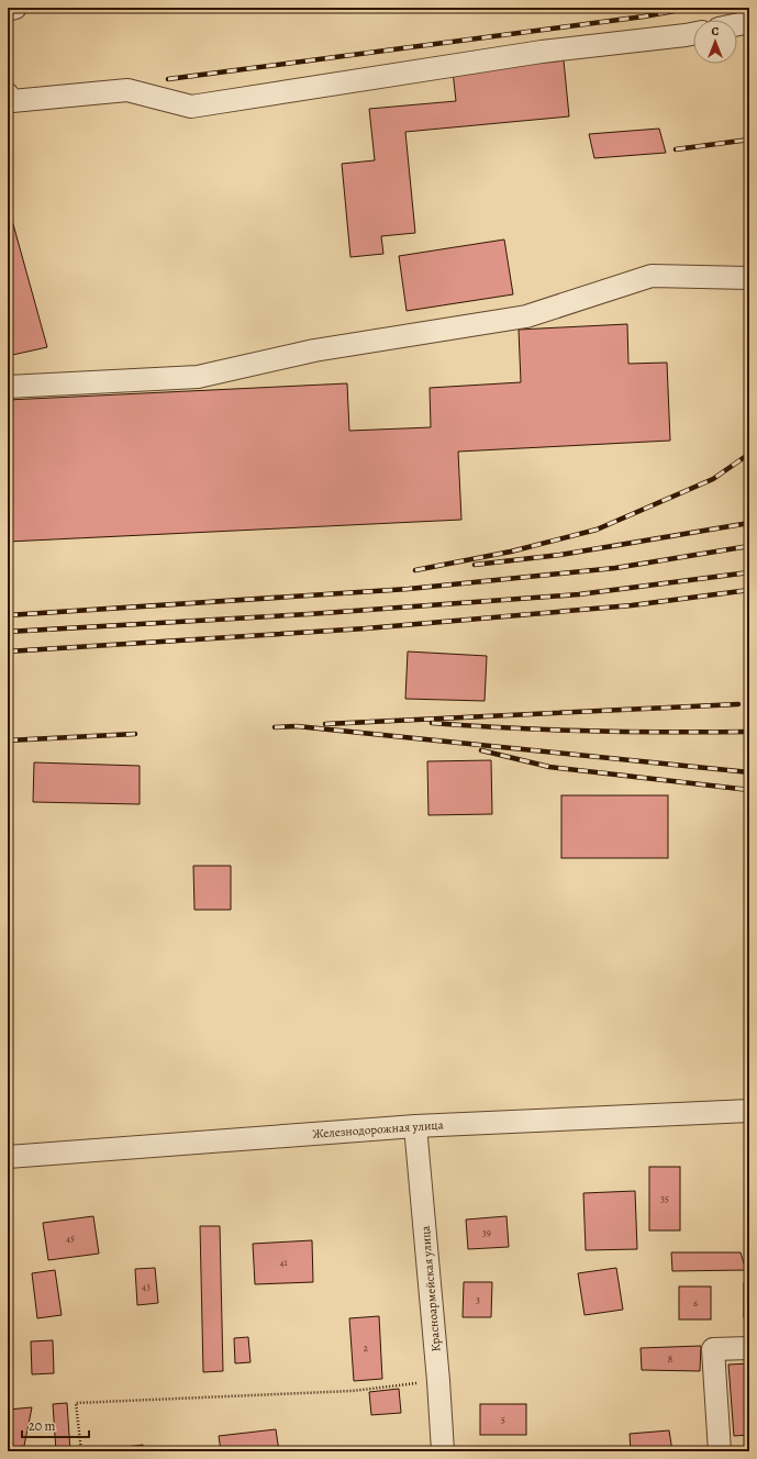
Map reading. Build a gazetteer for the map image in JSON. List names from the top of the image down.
{
  "streets": {
    "street": ["Железнодорожная улица", "Красноармейская улица"]
  },
  "crossings": [
    ["Железнодорожная улица", "Красноармейская улица"]
  ],
  "house_numbers": [
    "35",
    "39",
    "45",
    "41",
    "43",
    "3",
    "6",
    "2",
    "8",
    "5"
  ],
  "scale_bar": "20 m",
  "north": "top"
}
